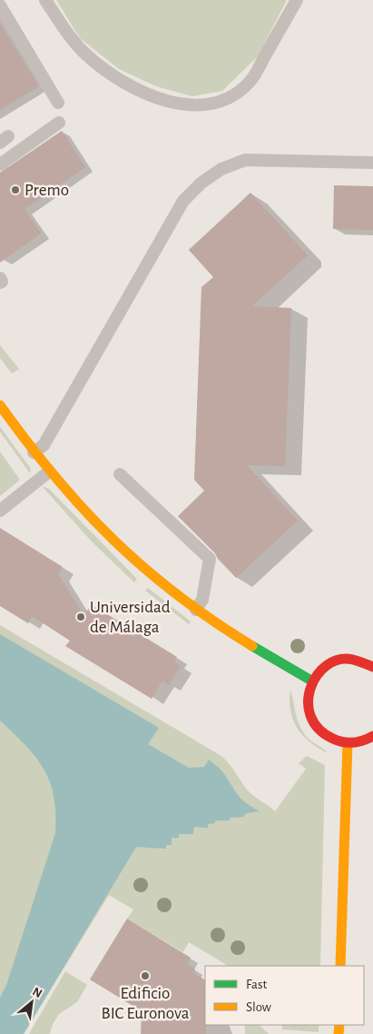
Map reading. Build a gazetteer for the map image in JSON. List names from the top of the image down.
{
  "places": ["Premo", "Universidad de Málaga", "Edificio BIC Euronova"],
  "legend": ["Fast", "Slow"],
  "north": "top right"
}
